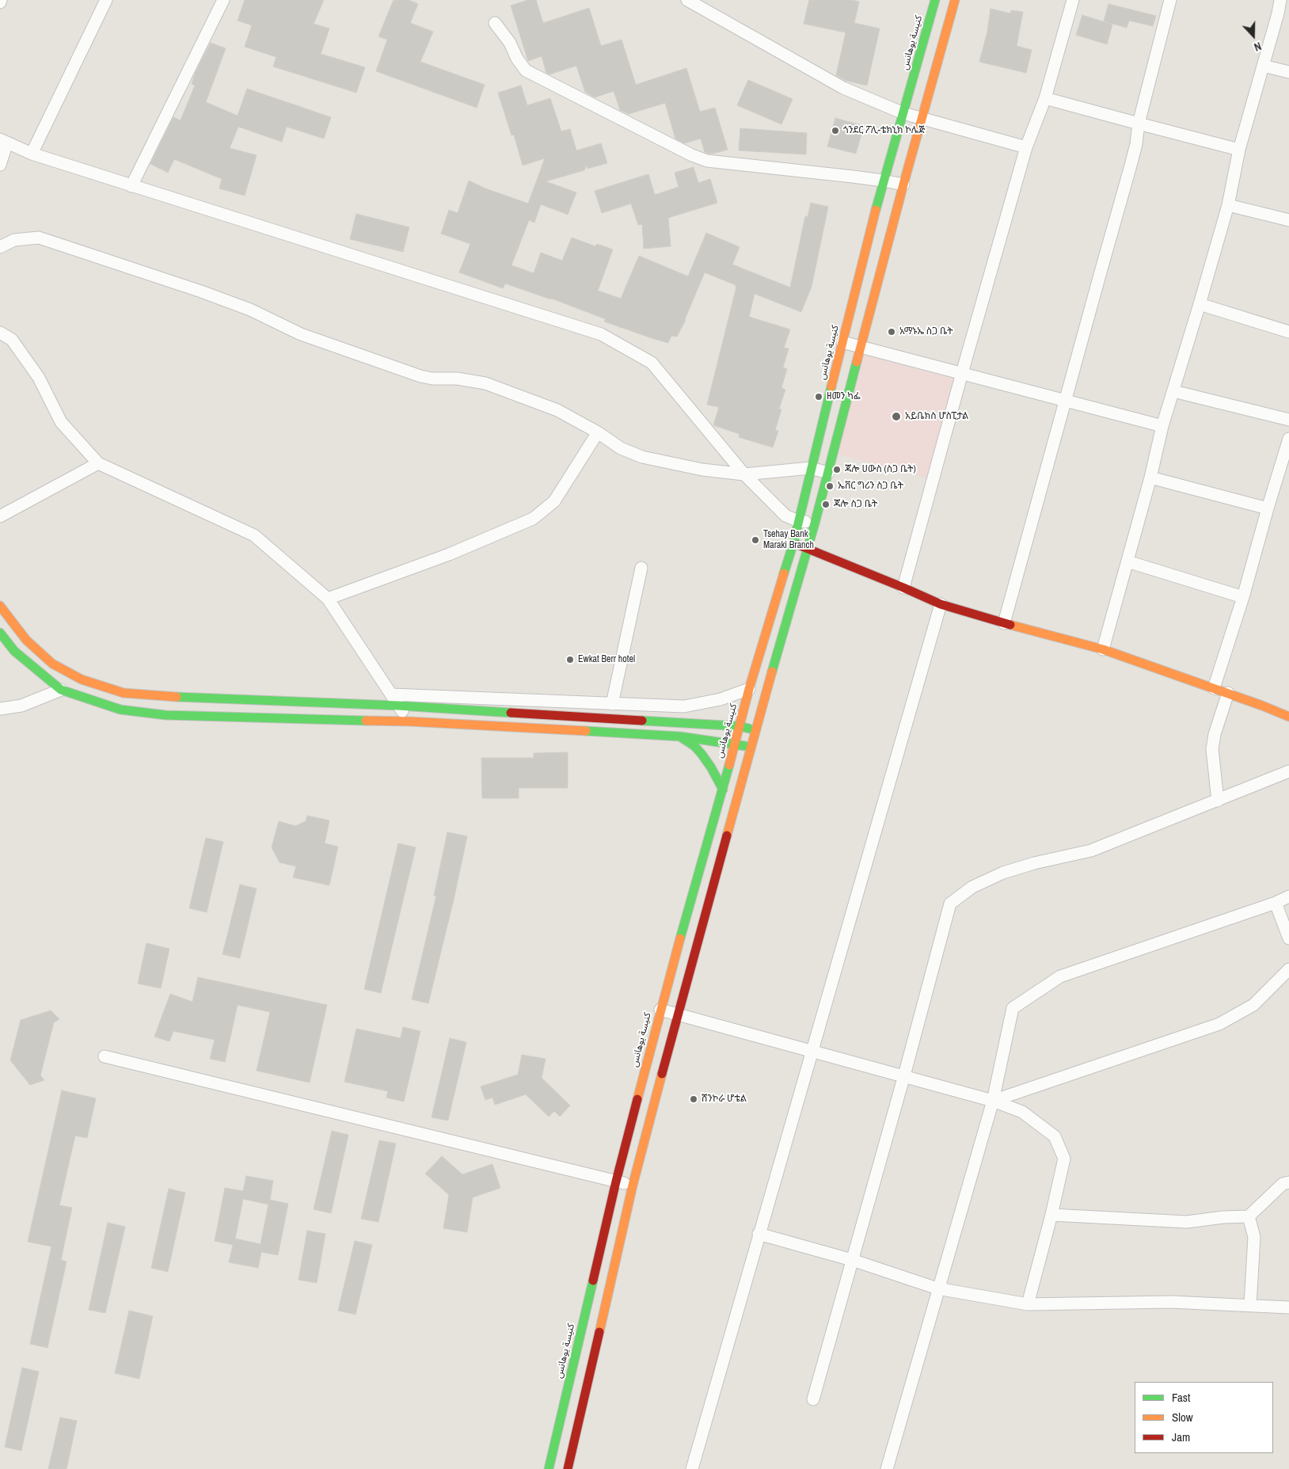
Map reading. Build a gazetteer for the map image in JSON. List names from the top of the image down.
{
  "streets": {
    "street": ["كنيسة يوهانس"]
  },
  "places": [
    "ጎንደር ፖሊ-ቴክኒክ ኮሌጅ",
    "አማኑኤ ስጋ ቤት",
    "ዘመን ካፌ",
    "አይቤክስ ሆስፒታል",
    "ጃሎ ሀውስ (ስጋ ቤት)",
    "ኤቨር ግሪን ስጋ ቤት",
    "ጃሎ ስጋ ቤት",
    "Tsehay Bank Maraki Branch",
    "Ewkat Berr hotel",
    "ሸንኮራ ሆቴል"
  ],
  "legend": ["Fast", "Slow", "Jam"],
  "north": "bottom"
}
